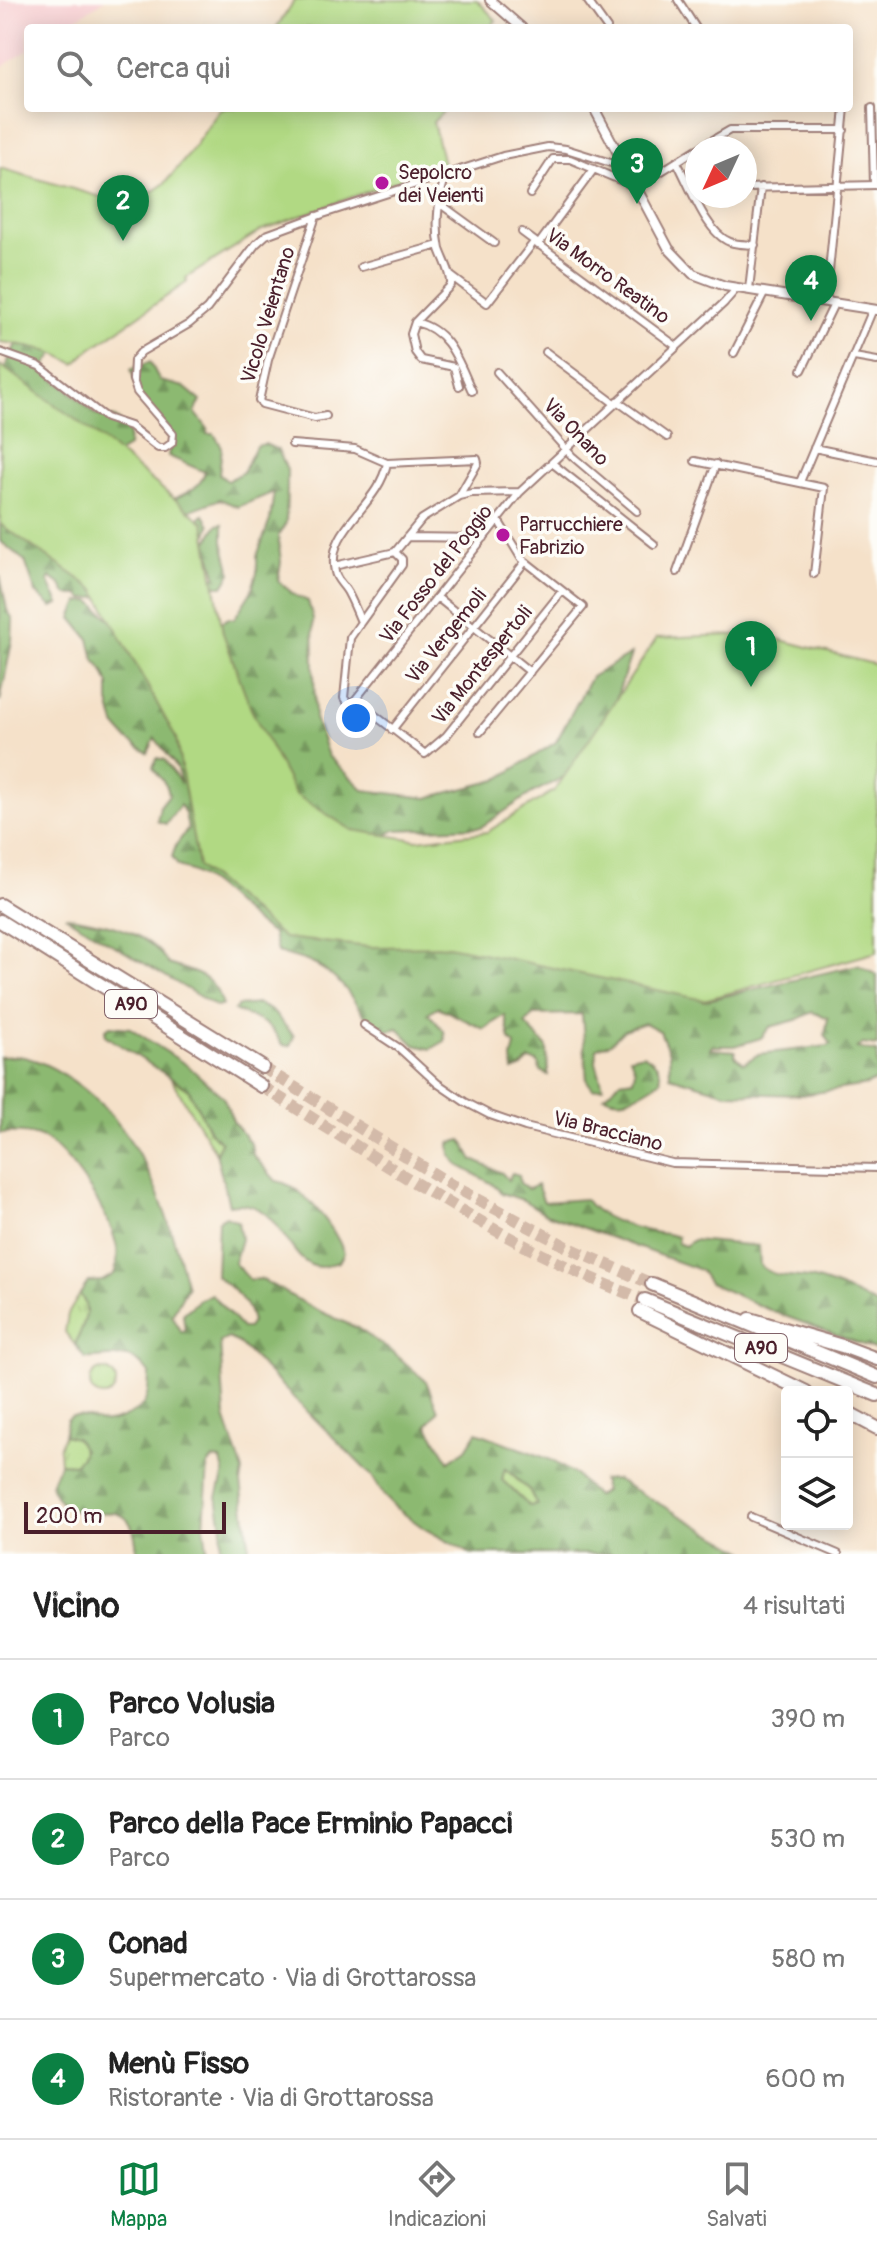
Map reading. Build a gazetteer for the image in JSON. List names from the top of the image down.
{
  "streets": {
    "highway": ["A90"],
    "street": [
      "Via Morro Reatino",
      "Vicolo Veientano",
      "Via Onano",
      "Via Fosso del Poggio",
      "Via Vergemoli",
      "Via Montespertoli",
      "Via Bracciano"
    ]
  },
  "crossings": [
    ["Via Morro Reatino", "Via Fosso del Poggio"],
    ["Via Onano", "Via Fosso del Poggio"],
    ["Via Vergemoli", "Via Montespertoli"]
  ],
  "places": ["Sepolcro dei Veienti", "Parrucchiere Fabrizio"],
  "scale_bar": "200 m",
  "north": "bottom left",
  "page": {
    "search": "Cerca qui",
    "pins": [
      "3",
      "2",
      "4",
      "1"
    ],
    "scale": "200 m",
    "heading": ["Vicino", "4 risultati"],
    "list": [
      {
        "mark": "1",
        "name": "Parco Volusia",
        "note": "Parco",
        "value": "390 m"
      },
      {
        "mark": "2",
        "name": "Parco della Pace Erminio Papacci",
        "note": "Parco",
        "value": "530 m"
      },
      {
        "mark": "3",
        "name": "Conad",
        "note": "Supermercato · Via di Grottarossa",
        "value": "580 m"
      },
      {
        "mark": "4",
        "name": "Menù Fisso",
        "note": "Ristorante · Via di Grottarossa",
        "value": "600 m"
      }
    ],
    "nav": ["Mappa", "Indicazioni", "Salvati"]
  }
}
